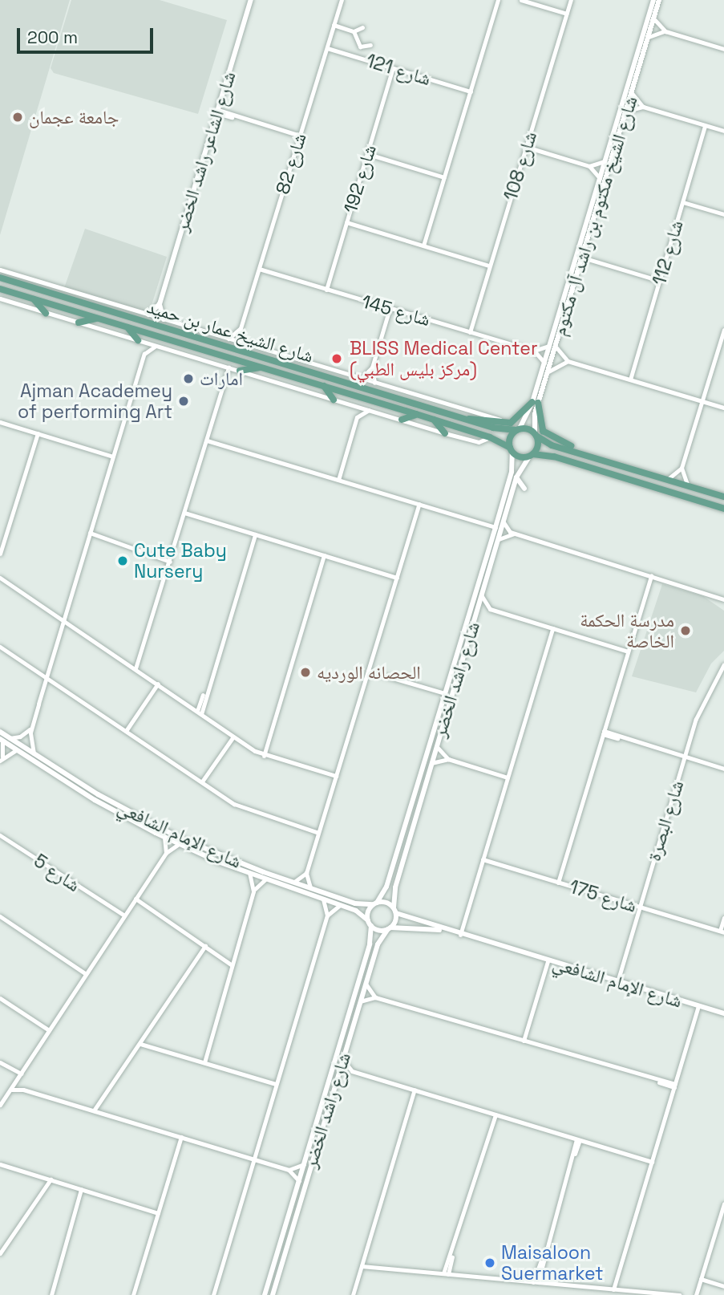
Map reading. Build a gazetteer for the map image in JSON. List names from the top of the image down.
{
  "streets": {
    "main road": ["شارع الشيخ عمار بن حميد"],
    "street": [
      "شارع 121",
      "شارع الشاعر راشد الخضر",
      "شارع 82",
      "شارع 108",
      "شارع 192",
      "شارع الشيخ مكتوم بن راشد آل مكتوم",
      "شارع 112",
      "شارع 145",
      "شارع راشد الخضر",
      "شارع البصرة",
      "شارع الإمام الشافعي",
      "شارع 5",
      "شارع 175"
    ]
  },
  "crossings": [
    ["شارع 121", "شارع 82"],
    ["شارع 121", "شارع 192"],
    ["شارع 82", "شارع 145"],
    ["شارع 108", "شارع 145"],
    ["شارع 192", "شارع 145"],
    ["شارع الشيخ مكتوم بن راشد آل مكتوم", "شارع الشيخ عمار بن حميد"],
    ["شارع الشيخ مكتوم بن راشد آل مكتوم", "شارع راشد الخضر"],
    ["شارع الشيخ عمار بن حميد", "شارع راشد الخضر"],
    ["شارع راشد الخضر", "شارع الإمام الشافعي"],
    ["شارع البصرة", "شارع الإمام الشافعي"],
    ["شارع البصرة", "شارع 175"]
  ],
  "places": [
    "جامعة عجمان",
    "BLISS Medical Center (مركز بليس الطبي)",
    "امارات",
    "Ajman Academey of performing Art",
    "Cute Baby Nursery",
    "مدرسة الحكمة الخاصة",
    "الحصانه الورديه",
    "Maisaloon Suermarket"
  ],
  "scale_bar": "200 m"
}
